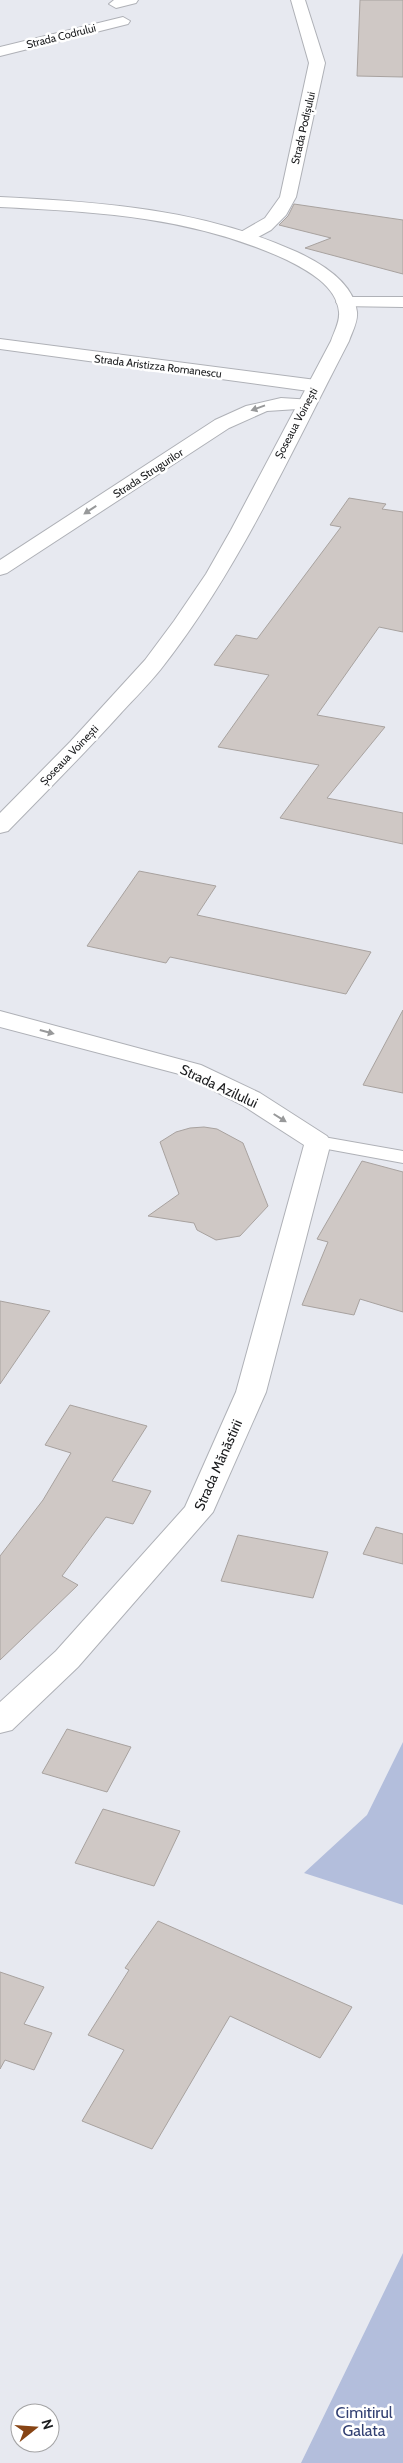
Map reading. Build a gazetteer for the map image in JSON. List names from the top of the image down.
{
  "streets": {
    "street": [
      "Strada Codrului",
      "Strada Podișului",
      "Strada Aristizza Romanescu",
      "Șoseaua Voinești",
      "Strada Strugurilor",
      "Strada Azilului",
      "Strada Mănăstirii"
    ]
  },
  "crossings": [
    ["Strada Aristizza Romanescu", "Șoseaua Voinești"],
    ["Șoseaua Voinești", "Strada Strugurilor"],
    ["Strada Azilului", "Strada Mănăstirii"]
  ],
  "one_way": ["Strada Strugurilor", "Strada Azilului"],
  "parks": ["Cimitirul Galata"],
  "north": "right"
}
